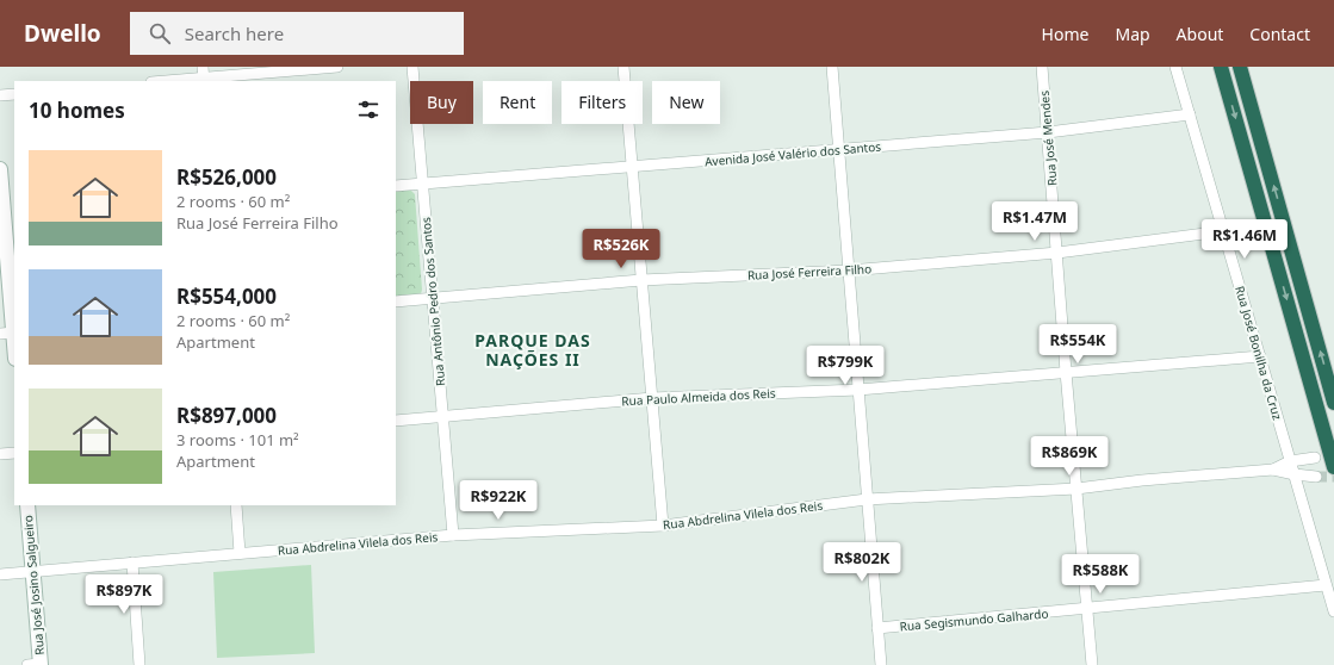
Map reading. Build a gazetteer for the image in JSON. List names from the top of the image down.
{
  "streets": {
    "street": [
      "Rua José Mendes",
      "Avenida José Valério dos Santos",
      "Rua José Ferreira Filho",
      "Rua Antônio Pedro dos Santos",
      "Rua José Bonilha da Cruz",
      "Rua Paulo Almeida dos Reis",
      "Rua Abdrelina Vilela dos Reis",
      "Rua José Josino Salgueiro",
      "Rua Segismundo Galhardo"
    ]
  },
  "crossings": [
    ["Rua José Mendes", "Avenida José Valério dos Santos"],
    ["Rua José Mendes", "Rua José Ferreira Filho"],
    ["Rua José Mendes", "Rua Paulo Almeida dos Reis"],
    ["Rua José Mendes", "Rua Abdrelina Vilela dos Reis"],
    ["Rua José Mendes", "Rua Segismundo Galhardo"],
    ["Avenida José Valério dos Santos", "Rua Antônio Pedro dos Santos"],
    ["Avenida José Valério dos Santos", "Rua José Bonilha da Cruz"],
    ["Rua José Ferreira Filho", "Rua Antônio Pedro dos Santos"],
    ["Rua José Ferreira Filho", "Rua José Bonilha da Cruz"],
    ["Rua Antônio Pedro dos Santos", "Rua Paulo Almeida dos Reis"],
    ["Rua Antônio Pedro dos Santos", "Rua Abdrelina Vilela dos Reis"],
    ["Rua José Bonilha da Cruz", "Rua Paulo Almeida dos Reis"],
    ["Rua José Bonilha da Cruz", "Rua Segismundo Galhardo"],
    ["Rua Abdrelina Vilela dos Reis", "Rua José Josino Salgueiro"]
  ],
  "districts": ["PARQUE DAS NAÇÕES II"],
  "page": {
    "header": "Dwello",
    "search": "Search here",
    "nav": [
      "Home",
      "Map",
      "About",
      "Contact"
    ],
    "chip": [
      "Buy",
      "Rent",
      "Filters",
      "New"
    ],
    "heading": "10 homes",
    "list": [
      {
        "name": "R$526,000",
        "note": "2 rooms · 60 m² · Rua José Ferreira Filho"
      },
      {
        "name": "R$554,000",
        "note": "2 rooms · 60 m² · Apartment"
      },
      {
        "name": "R$897,000",
        "note": "3 rooms · 101 m² · Apartment"
      }
    ],
    "price": [
      "R$1.47M",
      "R$1.46M",
      "R$526K",
      "R$554K",
      "R$799K",
      "R$869K",
      "R$922K",
      "R$802K",
      "R$588K",
      "R$897K"
    ]
  }
}
